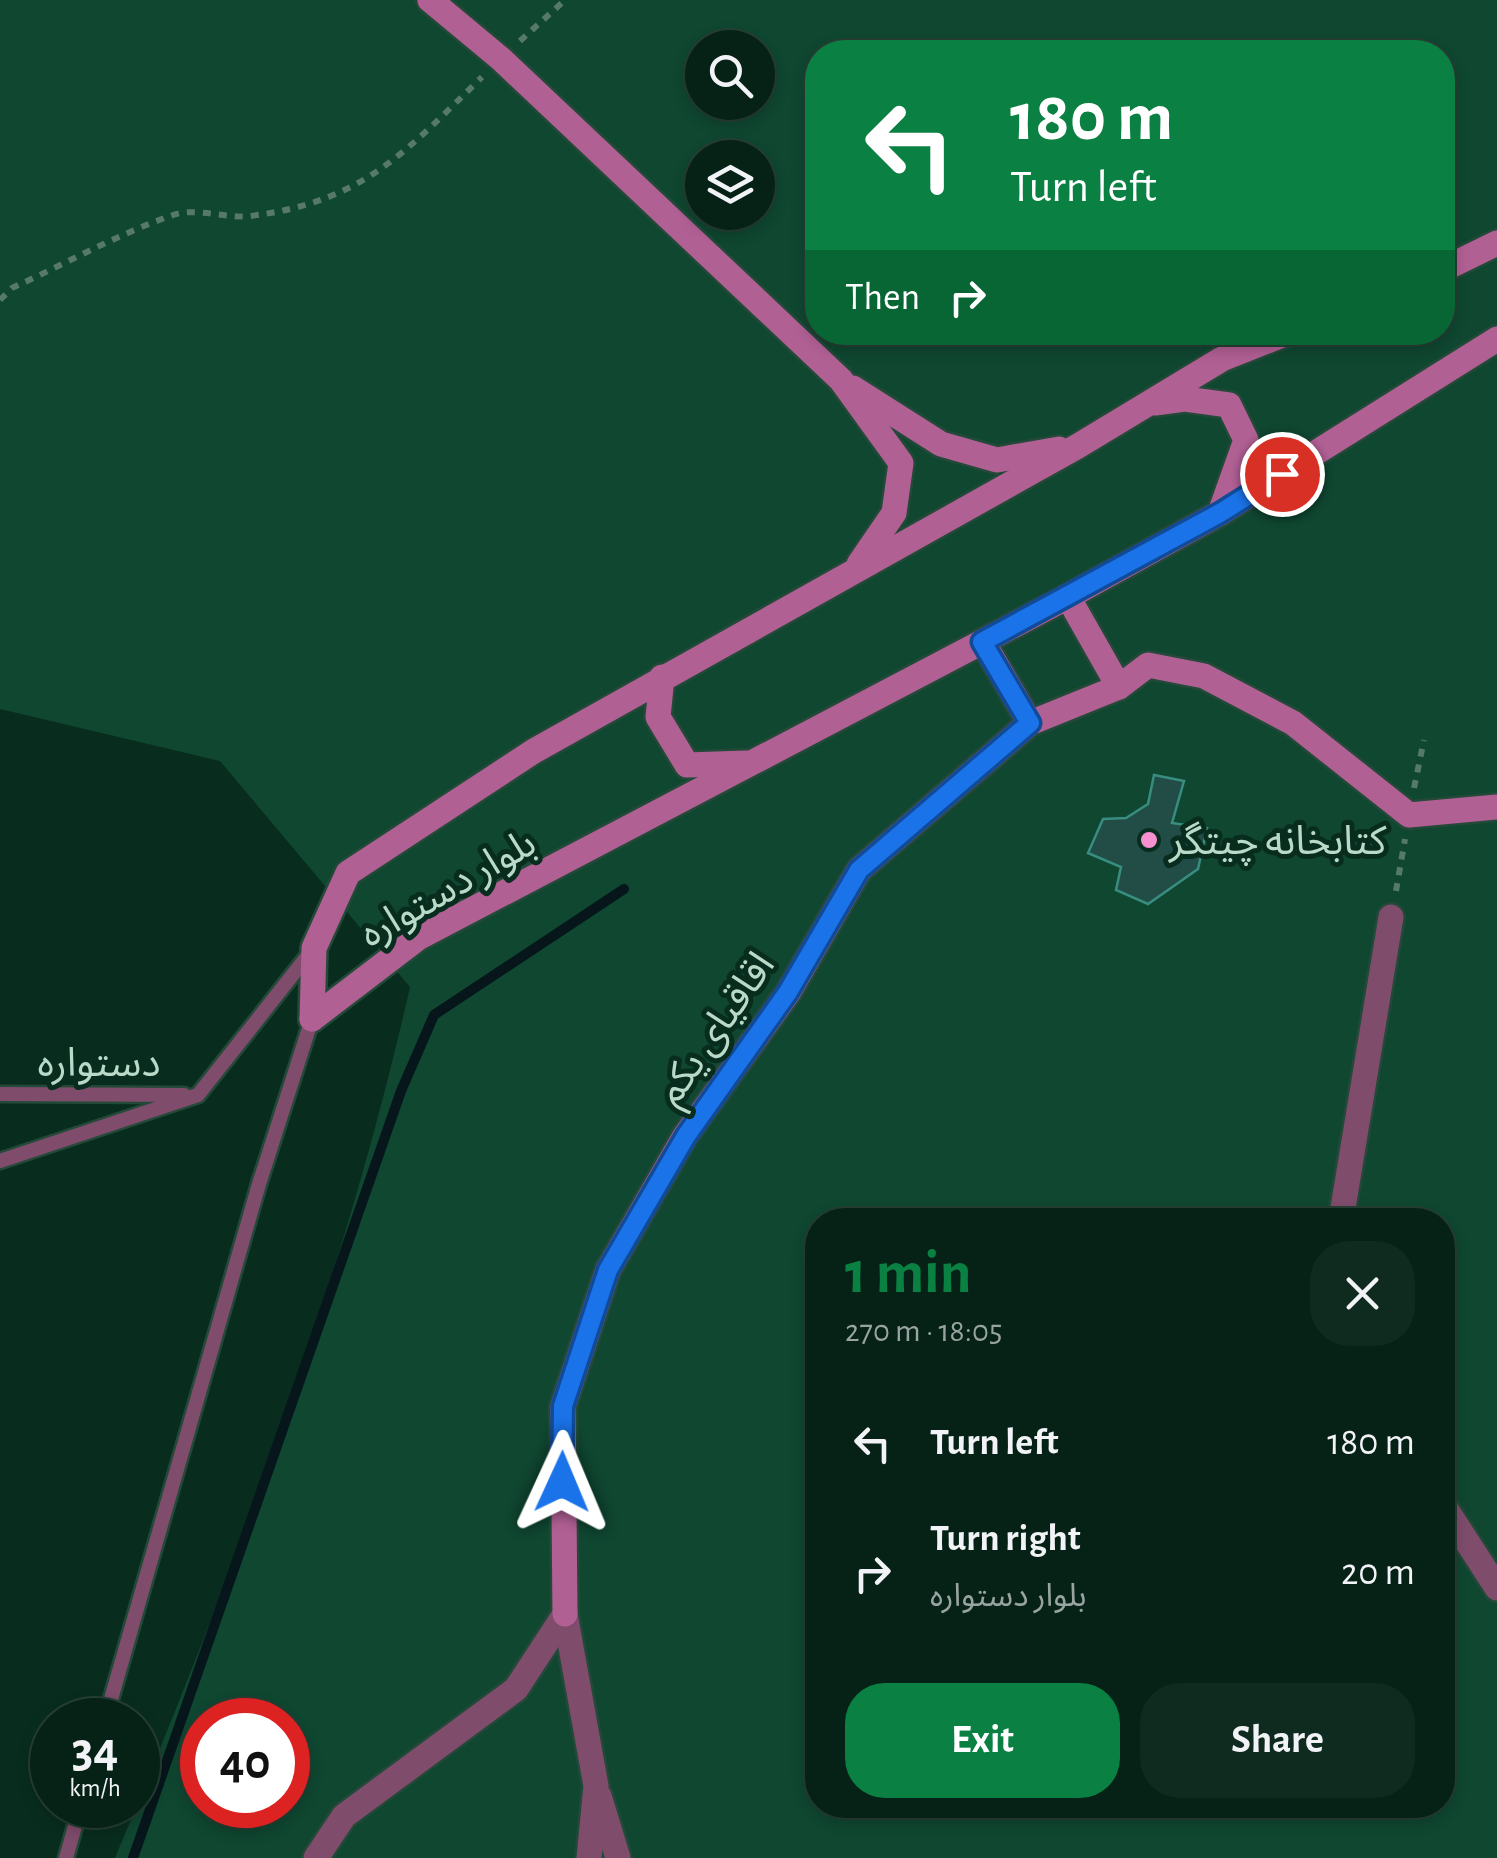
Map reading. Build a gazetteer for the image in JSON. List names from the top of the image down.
{
  "streets": {
    "main road": ["بلوار دستواره", "اقاقیای یکم"],
    "lane": ["دستواره"]
  },
  "places": ["کتابخانه چیتگر"],
  "page": {
    "turn": ["180 m", "Turn left"],
    "then": "Then",
    "heading": ["1 min", "270 m · 18:05"],
    "list": [
      {
        "name": "Turn left",
        "value": "180 m"
      },
      {
        "name": "Turn right",
        "note": "بلوار دستواره",
        "value": "20 m"
      }
    ],
    "buttons": ["Exit", "Share"],
    "speed": "34 km/h",
    "limit": "40"
  }
}
